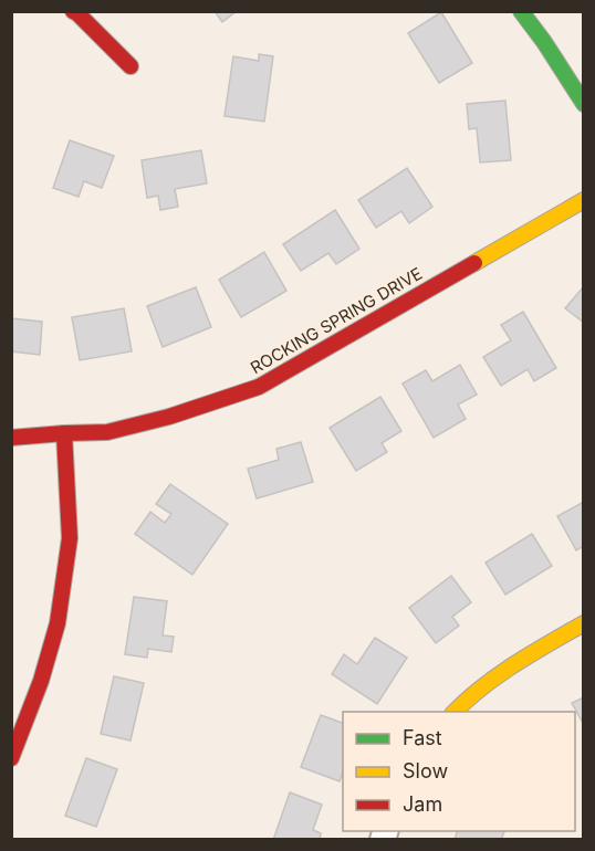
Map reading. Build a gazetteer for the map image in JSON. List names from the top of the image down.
{
  "streets": {
    "street": ["ROCKING SPRING DRIVE"]
  },
  "legend": ["Fast", "Slow", "Jam"]
}
